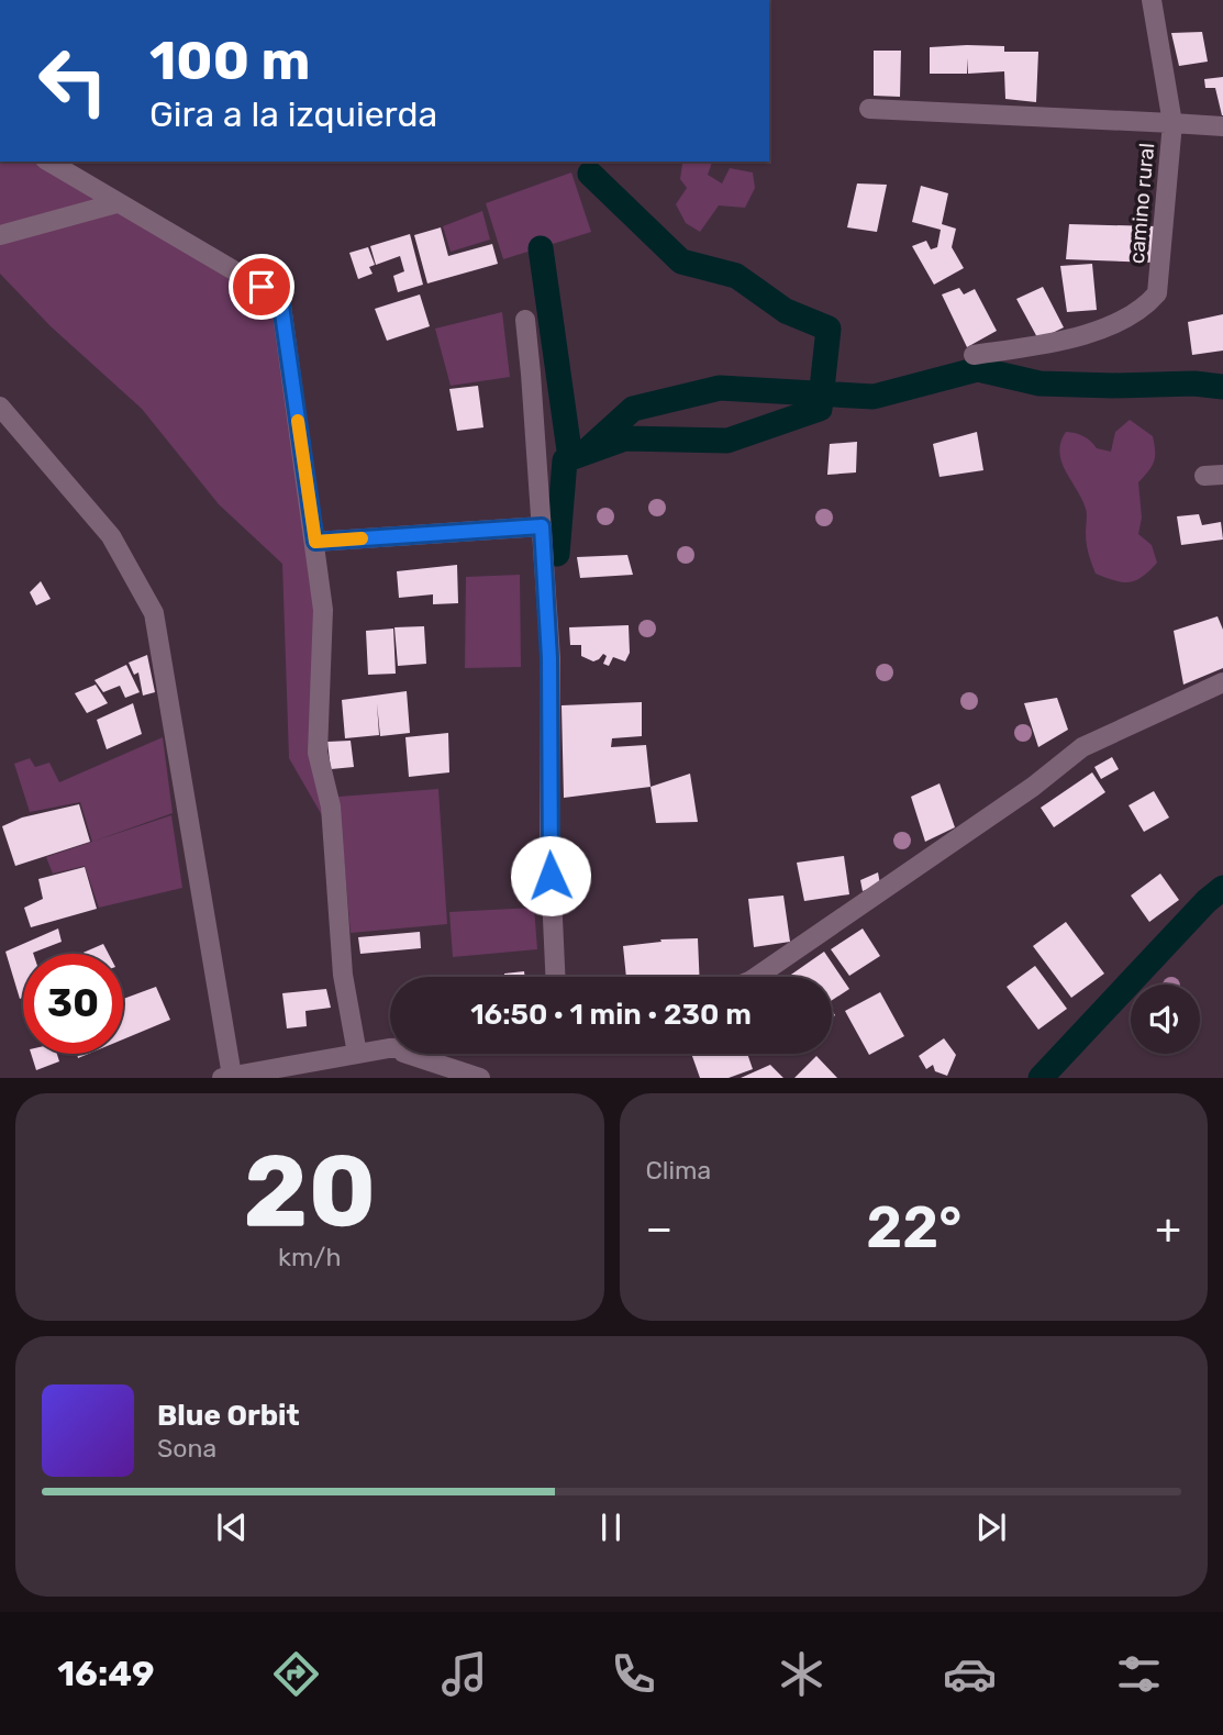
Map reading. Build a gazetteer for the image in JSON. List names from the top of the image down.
{
  "streets": {
    "street": ["camino rural"]
  },
  "page": {
    "turn": ["100 m", "Gira a la izquierda"],
    "limit": "30",
    "trip": "16:50 · 1 min · 230 m",
    "tile": [
      ["20", "km/h"],
      "Clima"
    ],
    "heat": ["−", "22°", "+"],
    "song": ["Blue Orbit", "Sona"],
    "tabs": "16:49"
  }
}
